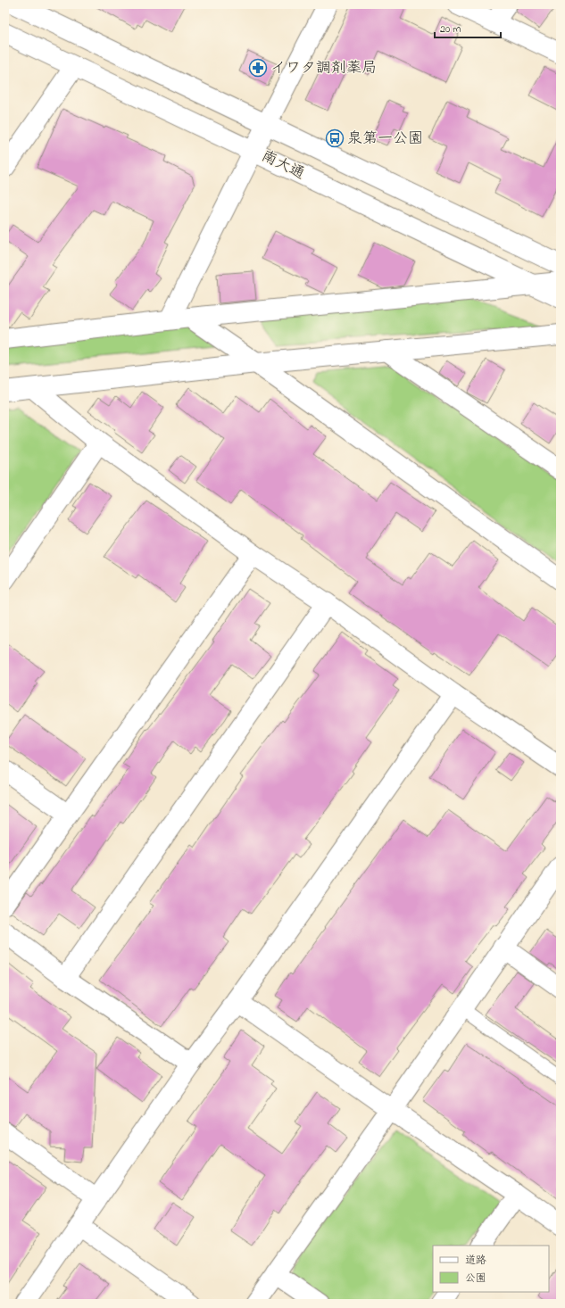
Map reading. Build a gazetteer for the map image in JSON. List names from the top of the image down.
{
  "streets": {
    "street": ["南大通"]
  },
  "places": {
    "pharmacy": ["イワタ調剤薬局"],
    "bus stop": ["泉第一公園"]
  },
  "legend": ["道路", "公園"],
  "scale_bar": "20 m"
}
